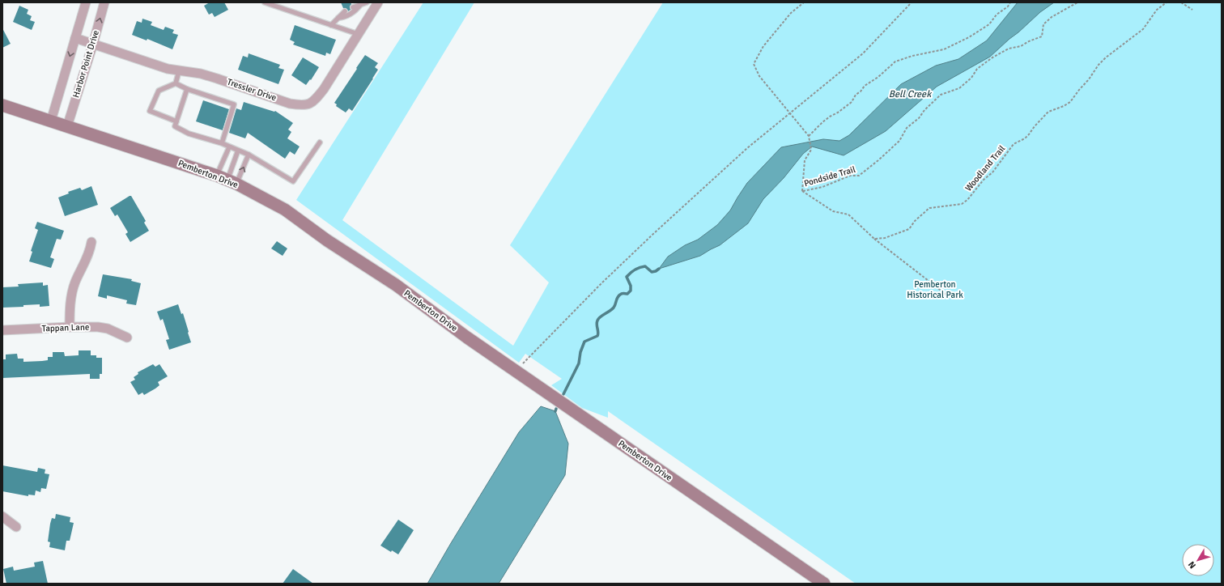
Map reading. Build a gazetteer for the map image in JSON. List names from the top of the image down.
{
  "streets": {
    "street": [
      "Harbor Point Drive",
      "Tressler Drive",
      "Pemberton Drive",
      "Tappan Lane"
    ],
    "path": ["Woodland Trail", "Pondside Trail"]
  },
  "crossings": [
    ["Harbor Point Drive", "Tressler Drive"],
    ["Harbor Point Drive", "Pemberton Drive"]
  ],
  "water": ["Bell Creek"],
  "parks": ["Pemberton Historical Park"],
  "north": "bottom left"
}
